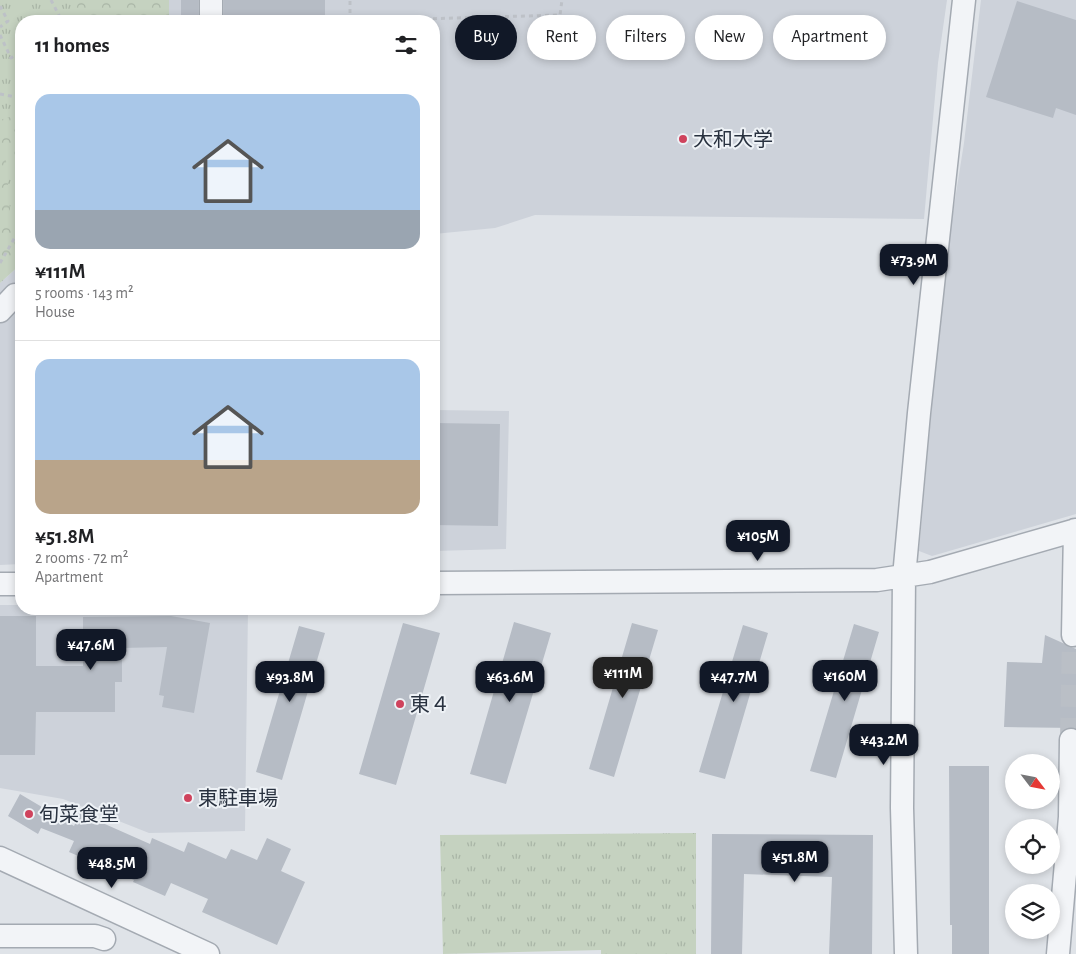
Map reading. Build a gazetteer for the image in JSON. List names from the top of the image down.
{
  "places": [
    "大和大学",
    "東４",
    "東駐車場",
    "旬菜食堂"
  ],
  "north": "bottom right",
  "page": {
    "chip": [
      "Buy",
      "Rent",
      "Filters",
      "New",
      "Apartment"
    ],
    "heading": "11 homes",
    "list": [
      {
        "name": "¥111M",
        "note": "5 rooms · 143 m² · House"
      },
      {
        "name": "¥51.8M",
        "note": "2 rooms · 72 m² · Apartment"
      }
    ],
    "price": [
      "¥73.9M",
      "¥105M",
      "¥47.6M",
      "¥111M",
      "¥160M",
      "¥93.8M",
      "¥63.6M",
      "¥47.7M",
      "¥43.2M",
      "¥51.8M",
      "¥48.5M"
    ]
  }
}
